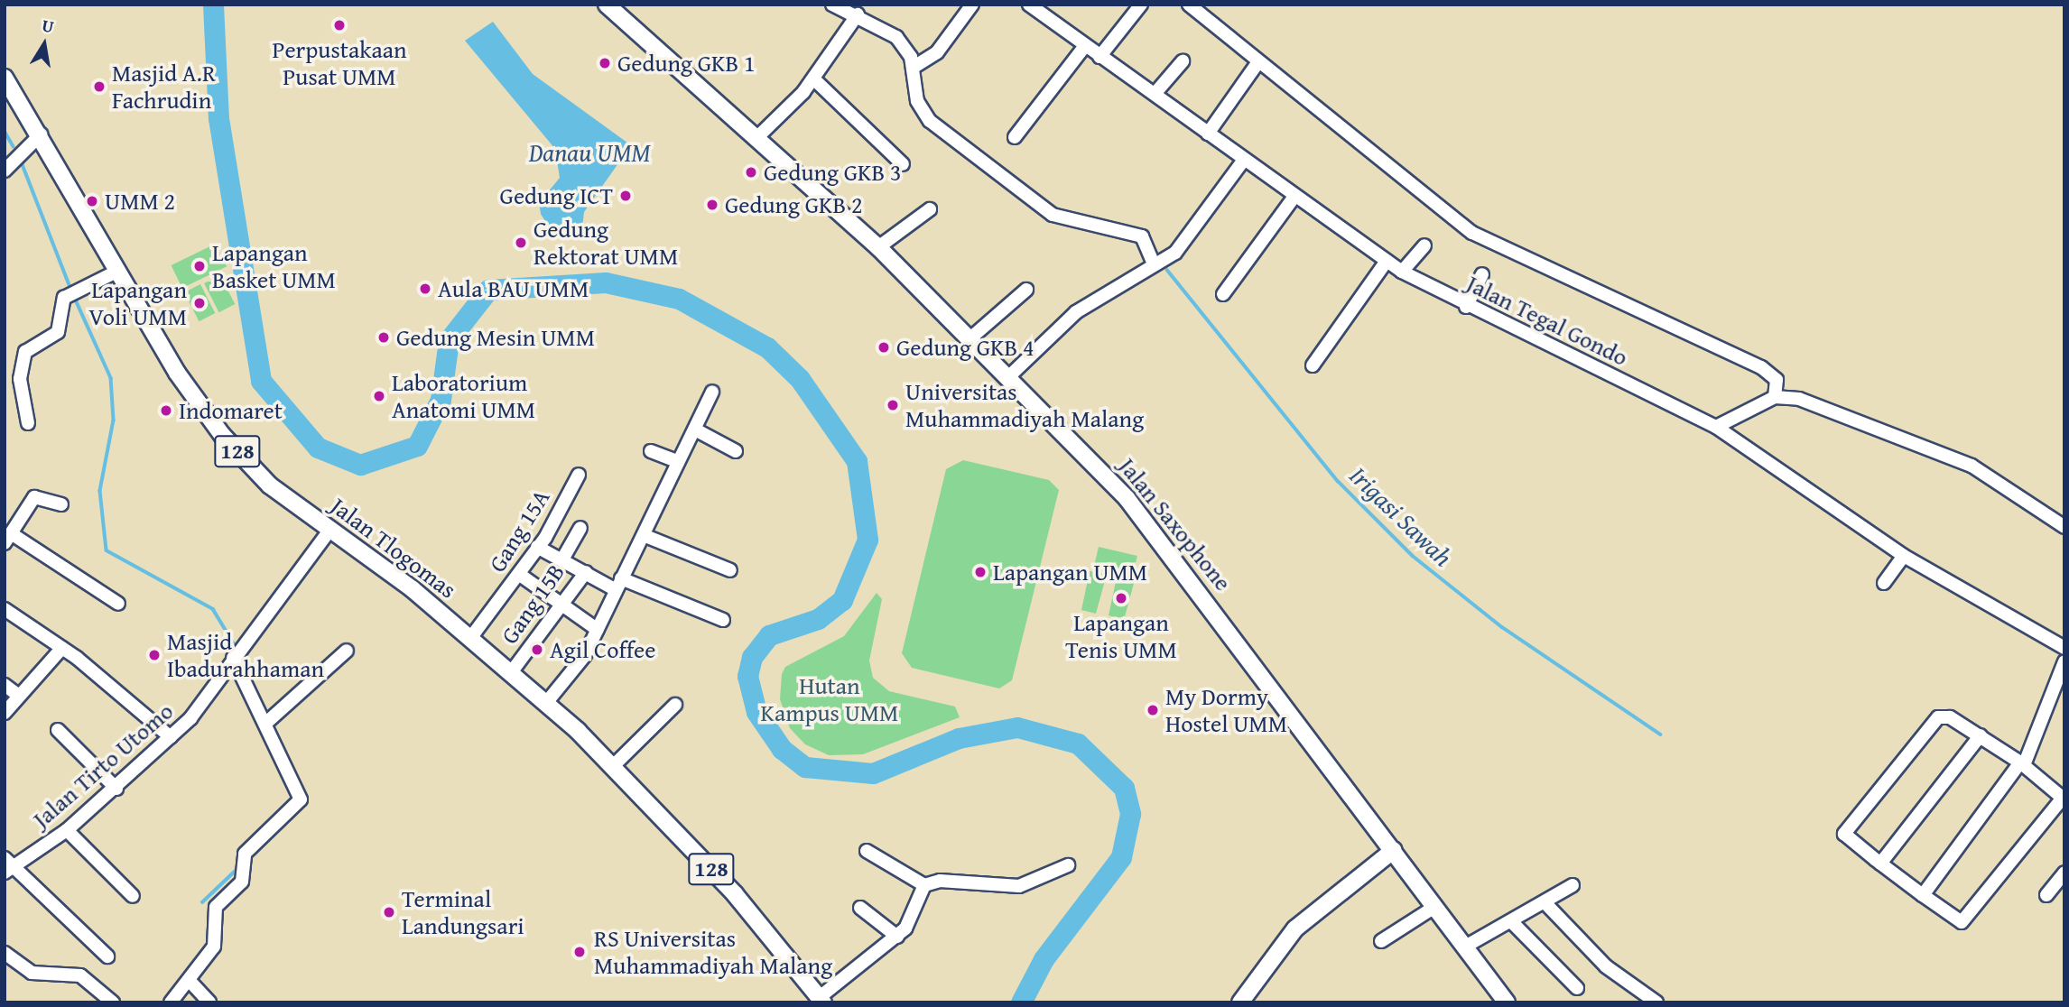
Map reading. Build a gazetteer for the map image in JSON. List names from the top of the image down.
{
  "streets": {
    "main road": ["128", "Jalan Saxophone", "Jalan Tlogomas"],
    "street": [
      "Jalan Tegal Gondo",
      "Gang 15A",
      "Gang 15B",
      "Jalan Tirto Utomo"
    ]
  },
  "crossings": [
    ["Gang 15A", "Jalan Tlogomas"],
    ["Gang 15A", "Gang 15B"],
    ["Jalan Tlogomas", "Gang 15B"],
    ["Jalan Tlogomas", "Jalan Tirto Utomo"]
  ],
  "water": ["Danau UMM", "Irigasi Sawah"],
  "parks": ["Hutan Kampus UMM"],
  "places": [
    "Perpustakaan Pusat UMM",
    "Gedung GKB 1",
    "Masjid A.R Fachrudin",
    "Gedung GKB 3",
    "Gedung ICT",
    "UMM 2",
    "Gedung GKB 2",
    "Gedung Rektorat UMM",
    "Lapangan Basket UMM",
    "Aula BAU UMM",
    "Lapangan Voli UMM",
    "Gedung Mesin UMM",
    "Gedung GKB 4",
    "Laboratorium Anatomi UMM",
    "Universitas Muhammadiyah Malang",
    "Indomaret",
    "Lapangan UMM",
    "Lapangan Tenis UMM",
    "Agil Coffee",
    "Masjid Ibadurahhaman",
    "My Dormy Hostel UMM",
    "Terminal Landungsari",
    "RS Universitas Muhammadiyah Malang"
  ],
  "north": "top"
}
